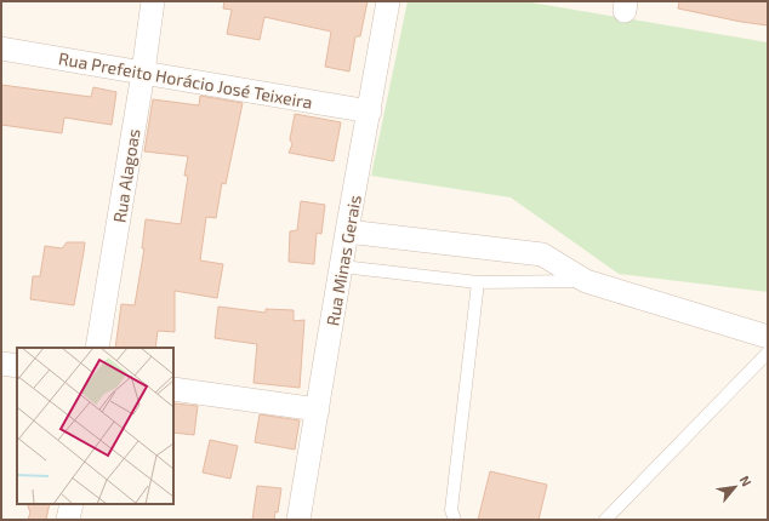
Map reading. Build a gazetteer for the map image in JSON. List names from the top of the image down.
{
  "streets": {
    "street": ["Rua Prefeito Horácio José Teixeira", "Rua Alagoas", "Rua Minas Gerais"]
  },
  "crossings": [
    ["Rua Prefeito Horácio José Teixeira", "Rua Alagoas"],
    ["Rua Prefeito Horácio José Teixeira", "Rua Minas Gerais"]
  ],
  "north": "top right"
}
